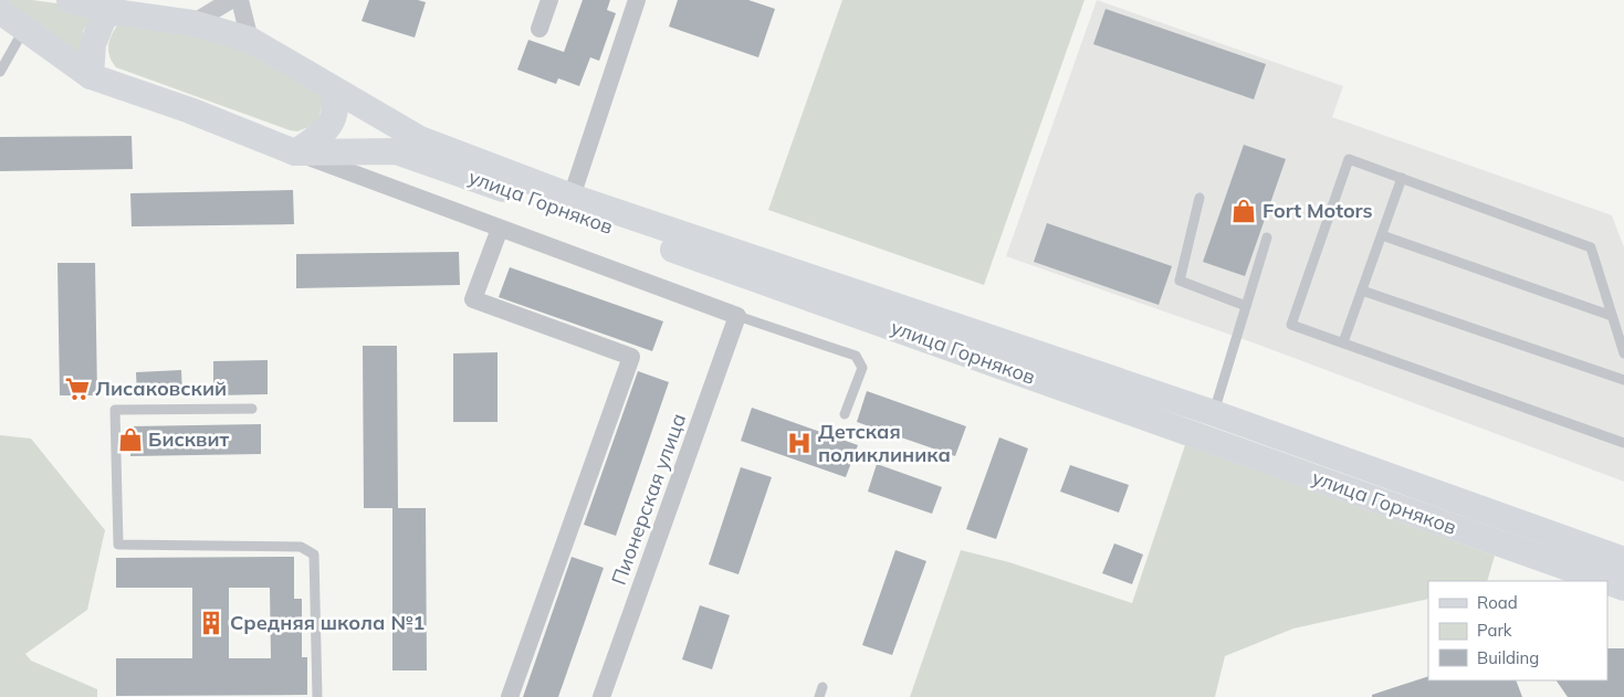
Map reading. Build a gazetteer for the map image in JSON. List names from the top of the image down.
{
  "streets": {
    "street": ["улица Горняков", "Пионерская улица"]
  },
  "crossings": [
    ["улица Горняков", "Пионерская улица"]
  ],
  "places": {
    "shop": ["Fort Motors", "Бисквит"],
    "supermarket": ["Лисаковский"],
    "hospital": ["Детская поликлиника"],
    "building": ["Средняя школа №1"]
  },
  "legend": ["Road", "Park", "Building"]
}
